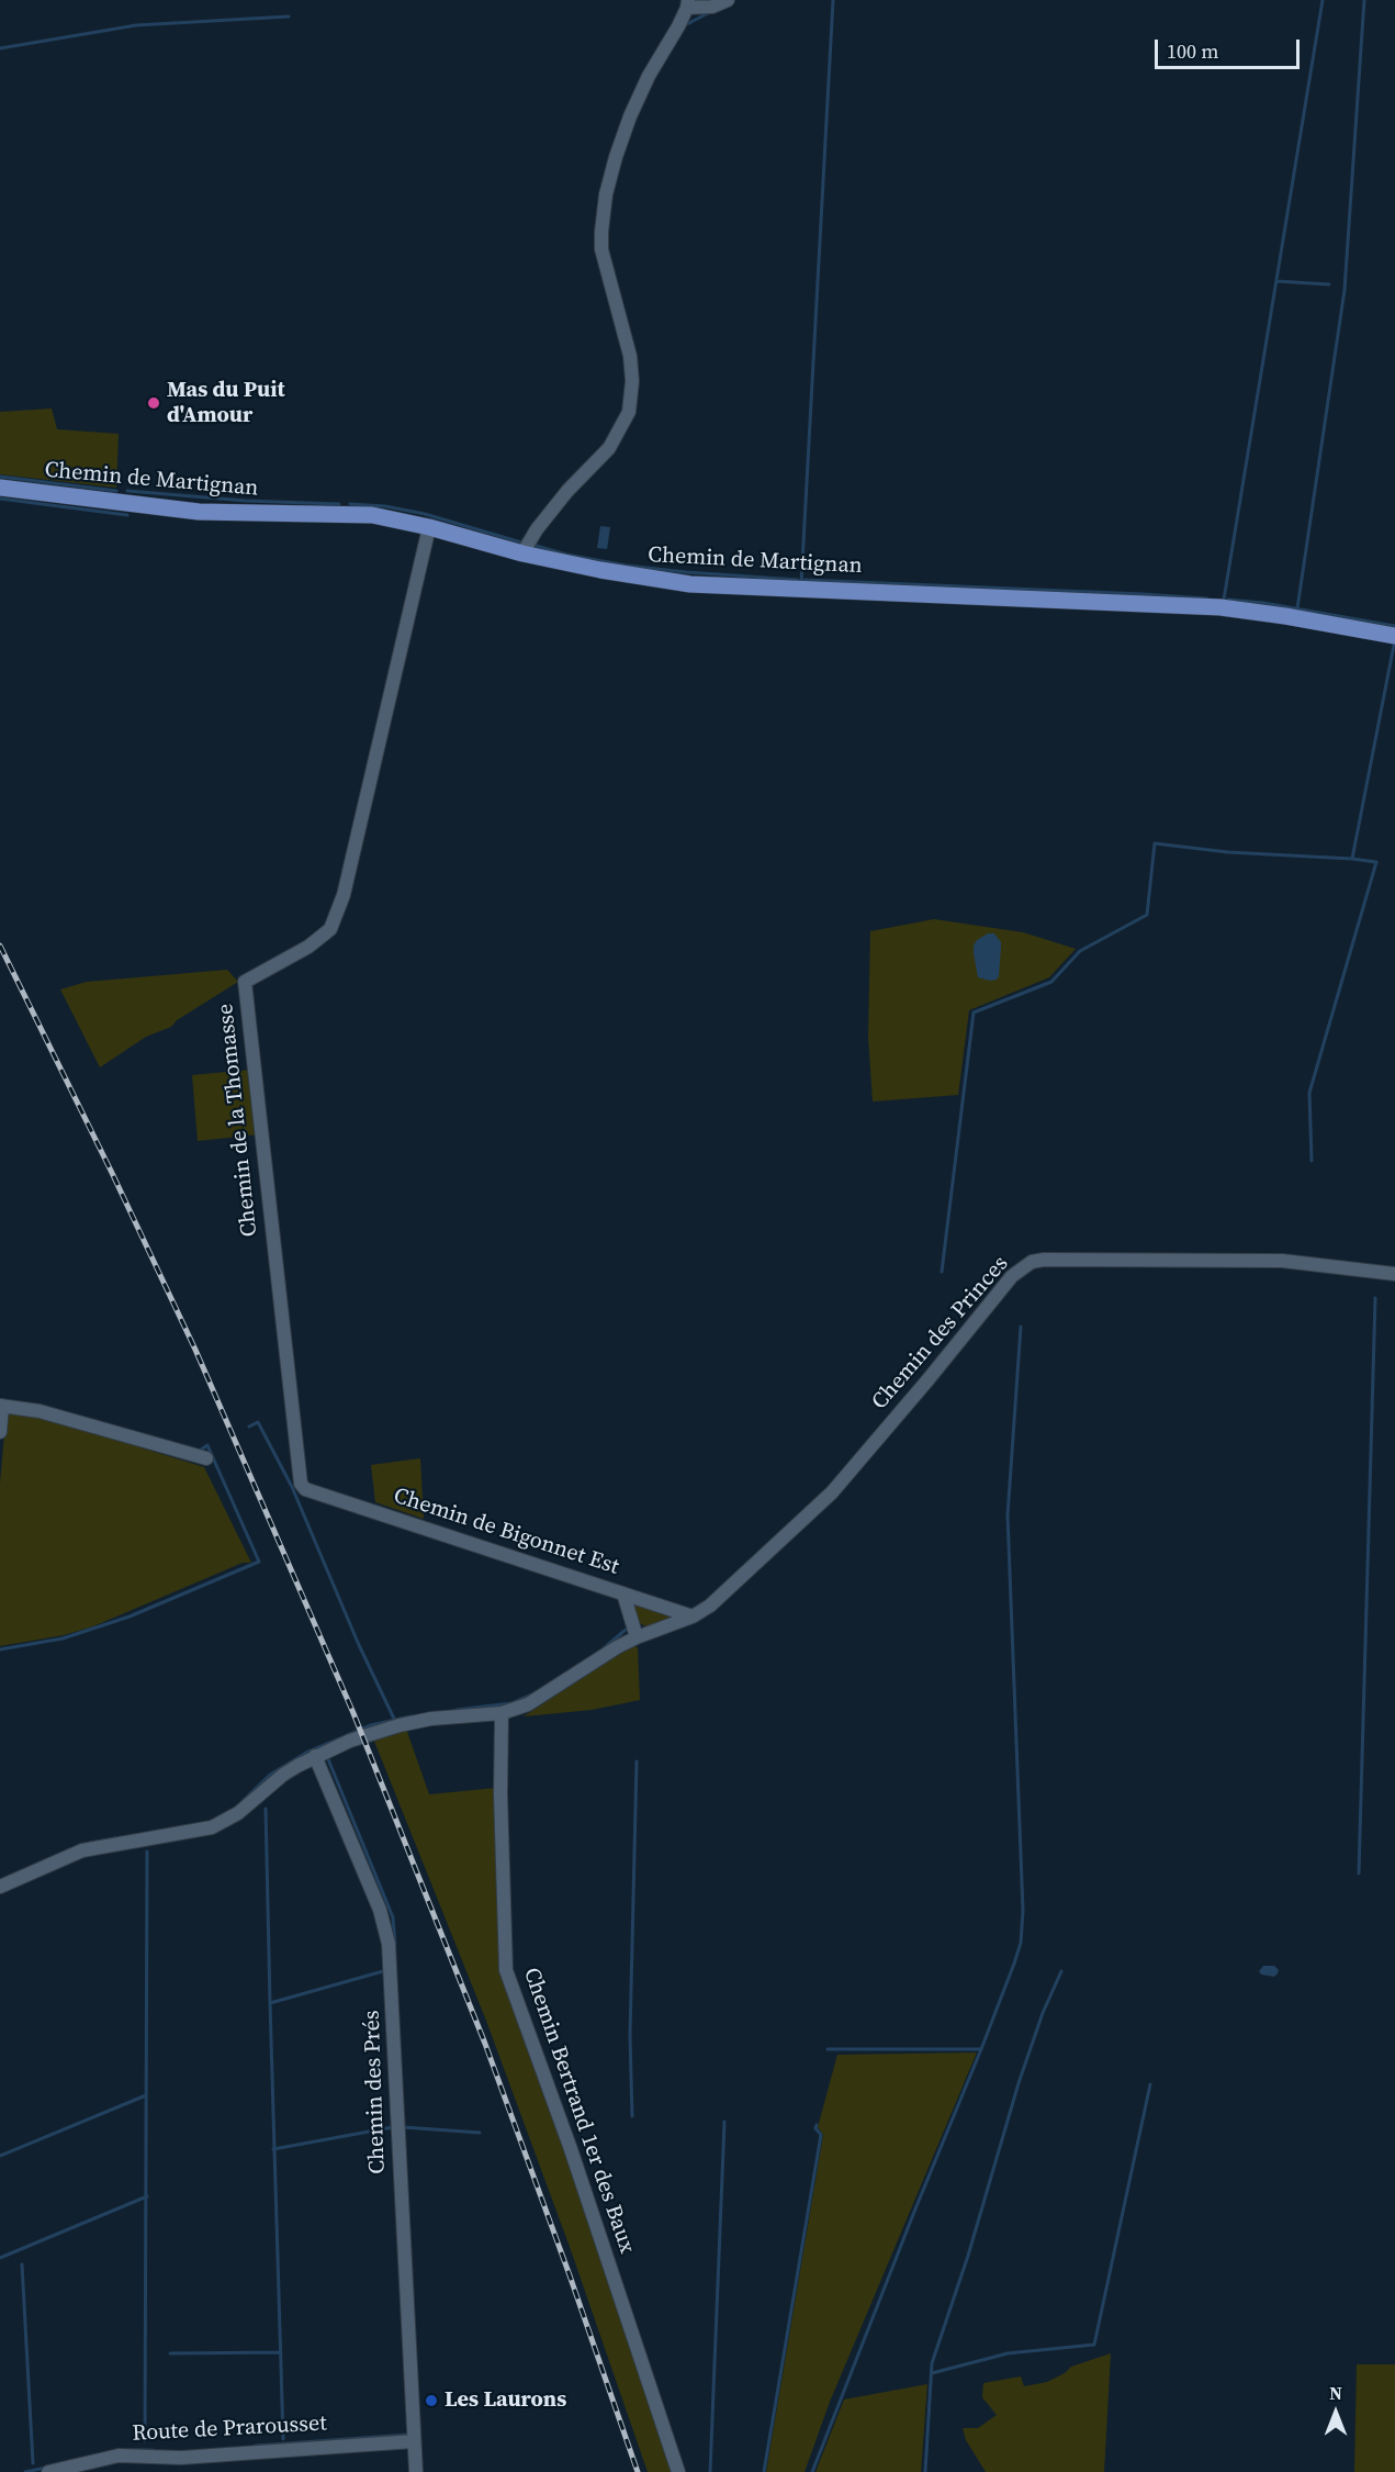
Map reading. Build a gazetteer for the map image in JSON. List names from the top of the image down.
{
  "streets": {
    "main road": ["Chemin de Martignan"],
    "street": [
      "Chemin de la Thomasse",
      "Chemin des Princes",
      "Chemin de Bigonnet Est",
      "Chemin des Prés",
      "Chemin Bertrand 1er des Baux",
      "Route de Prarousset"
    ]
  },
  "crossings": [
    ["Chemin de Martignan", "Chemin de la Thomasse"],
    ["Chemin de la Thomasse", "Chemin de Bigonnet Est"],
    ["Chemin des Princes", "Chemin de Bigonnet Est"],
    ["Chemin des Princes", "Chemin des Prés"],
    ["Chemin des Princes", "Chemin Bertrand 1er des Baux"],
    ["Chemin des Prés", "Route de Prarousset"]
  ],
  "places": ["Mas du Puit d'Amour", "Les Laurons"],
  "scale_bar": "100 m",
  "north": "top"
}
